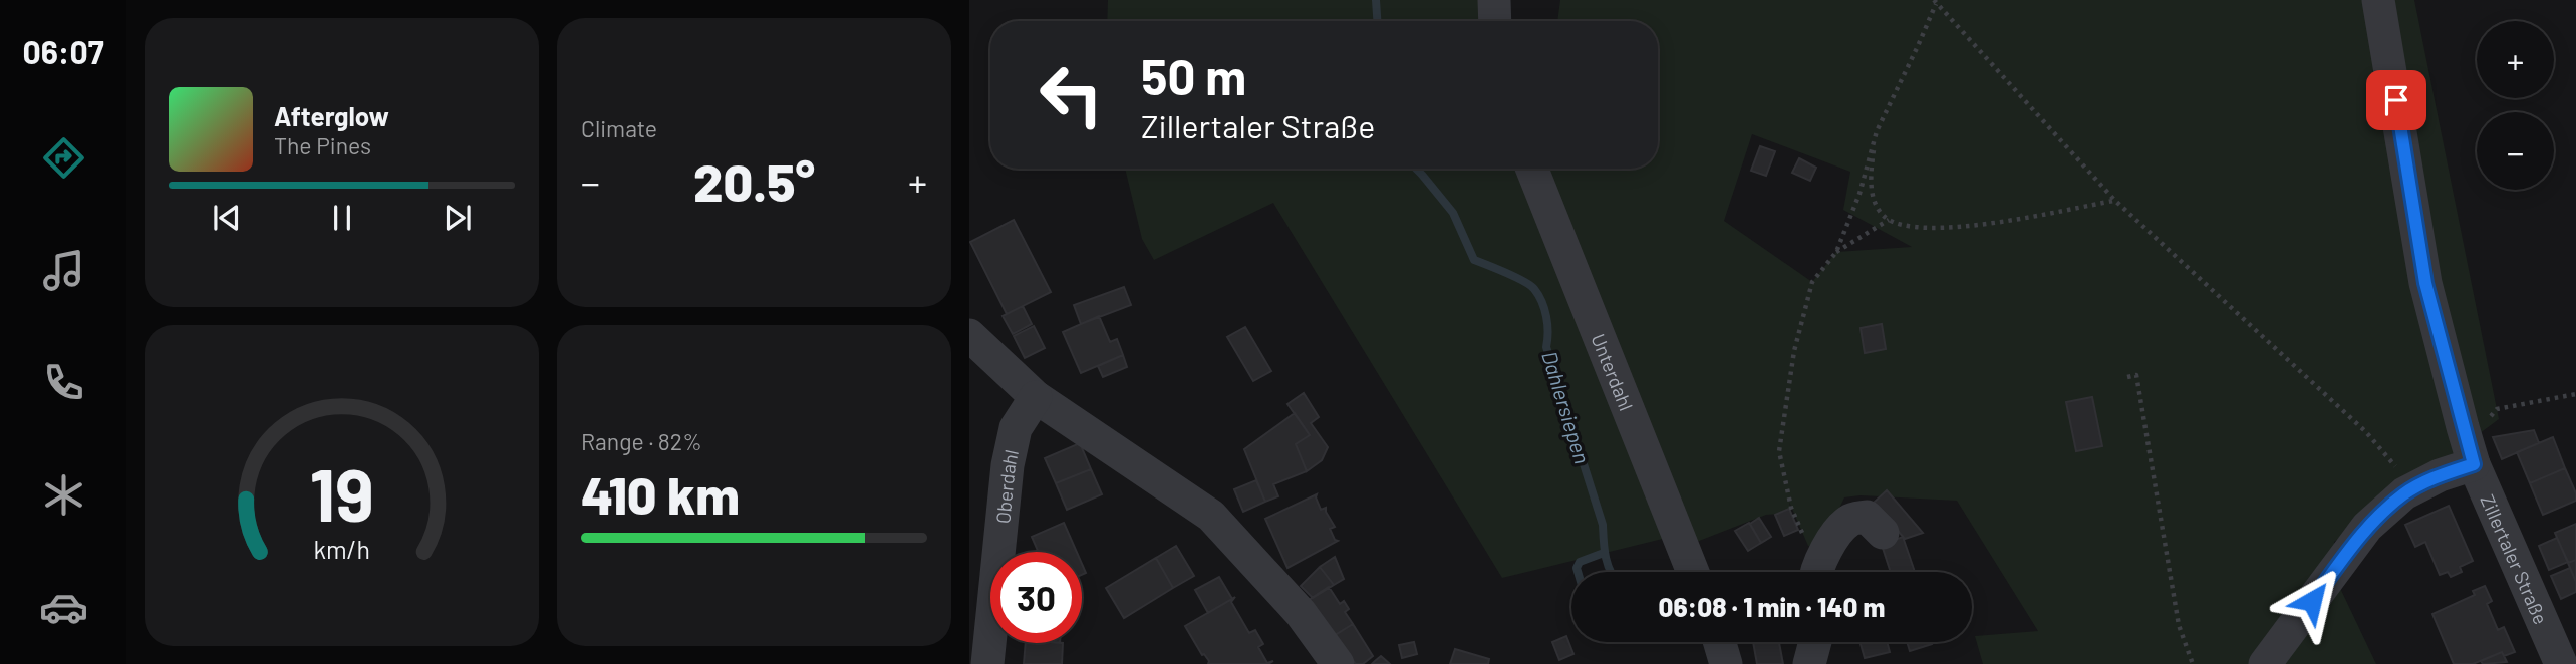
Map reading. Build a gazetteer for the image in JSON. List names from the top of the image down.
{
  "streets": {
    "street": ["Unterdahl", "Oberdahl", "Zillertaler Straße"]
  },
  "water": ["Dahlersiepen"],
  "page": {
    "tabs": "06:07",
    "tile": [
      "Climate",
      ["Range · 82%", "410 km"]
    ],
    "map_buttons": ["+", "−"],
    "turn": ["50 m", "Zillertaler Straße"],
    "song": ["Afterglow", "The Pines"],
    "heat": ["−", "20.5°", "+"],
    "limit": "30",
    "trip": "06:08 · 1 min · 140 m",
    "gauge": ["19", "km/h"]
  }
}
